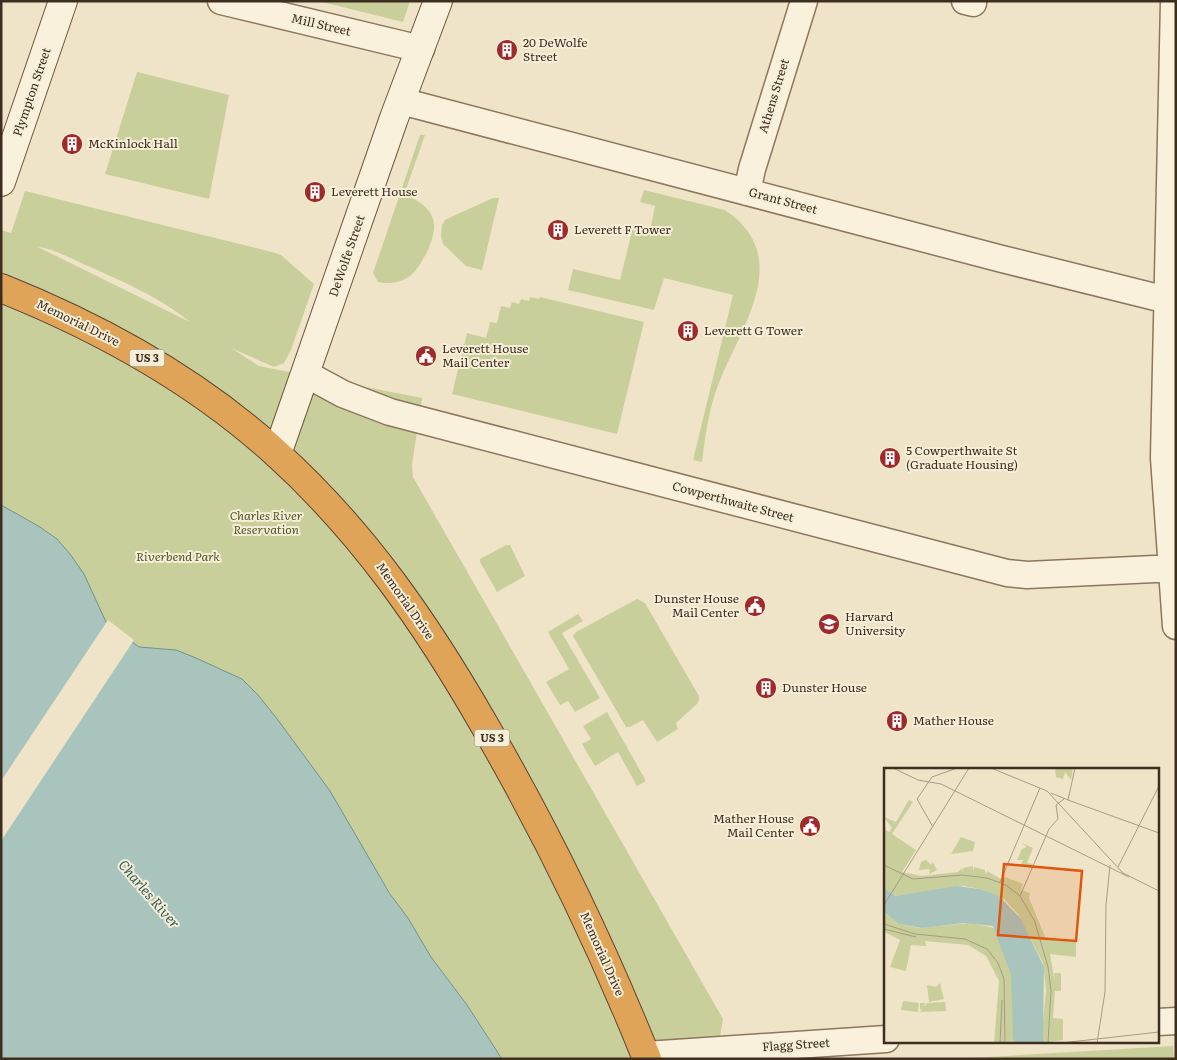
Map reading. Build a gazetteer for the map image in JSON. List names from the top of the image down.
{
  "streets": {
    "highway": ["Memorial Drive", "US 3"],
    "street": [
      "Mill Street",
      "Plympton Street",
      "Athens Street",
      "Grant Street",
      "DeWolfe Street",
      "Cowperthwaite Street",
      "Flagg Street"
    ]
  },
  "crossings": [
    ["Mill Street", "DeWolfe Street"],
    ["Athens Street", "Grant Street"],
    ["Grant Street", "DeWolfe Street"],
    ["DeWolfe Street", "Memorial Drive"],
    ["DeWolfe Street", "Cowperthwaite Street"],
    ["Memorial Drive", "Flagg Street"]
  ],
  "water": ["Charles River"],
  "parks": ["Charles River Reservation", "Riverbend Park"],
  "places": {
    "building": [
      "20 DeWolfe Street",
      "McKinlock Hall",
      "Leverett House",
      "Leverett F Tower",
      "Leverett G Tower",
      "5 Cowperthwaite St (Graduate Housing)",
      "Dunster House",
      "Mather House"
    ],
    "public building": ["Leverett House Mail Center", "Dunster House Mail Center", "Mather House Mail Center"],
    "school or university": ["Harvard University"]
  }
}
